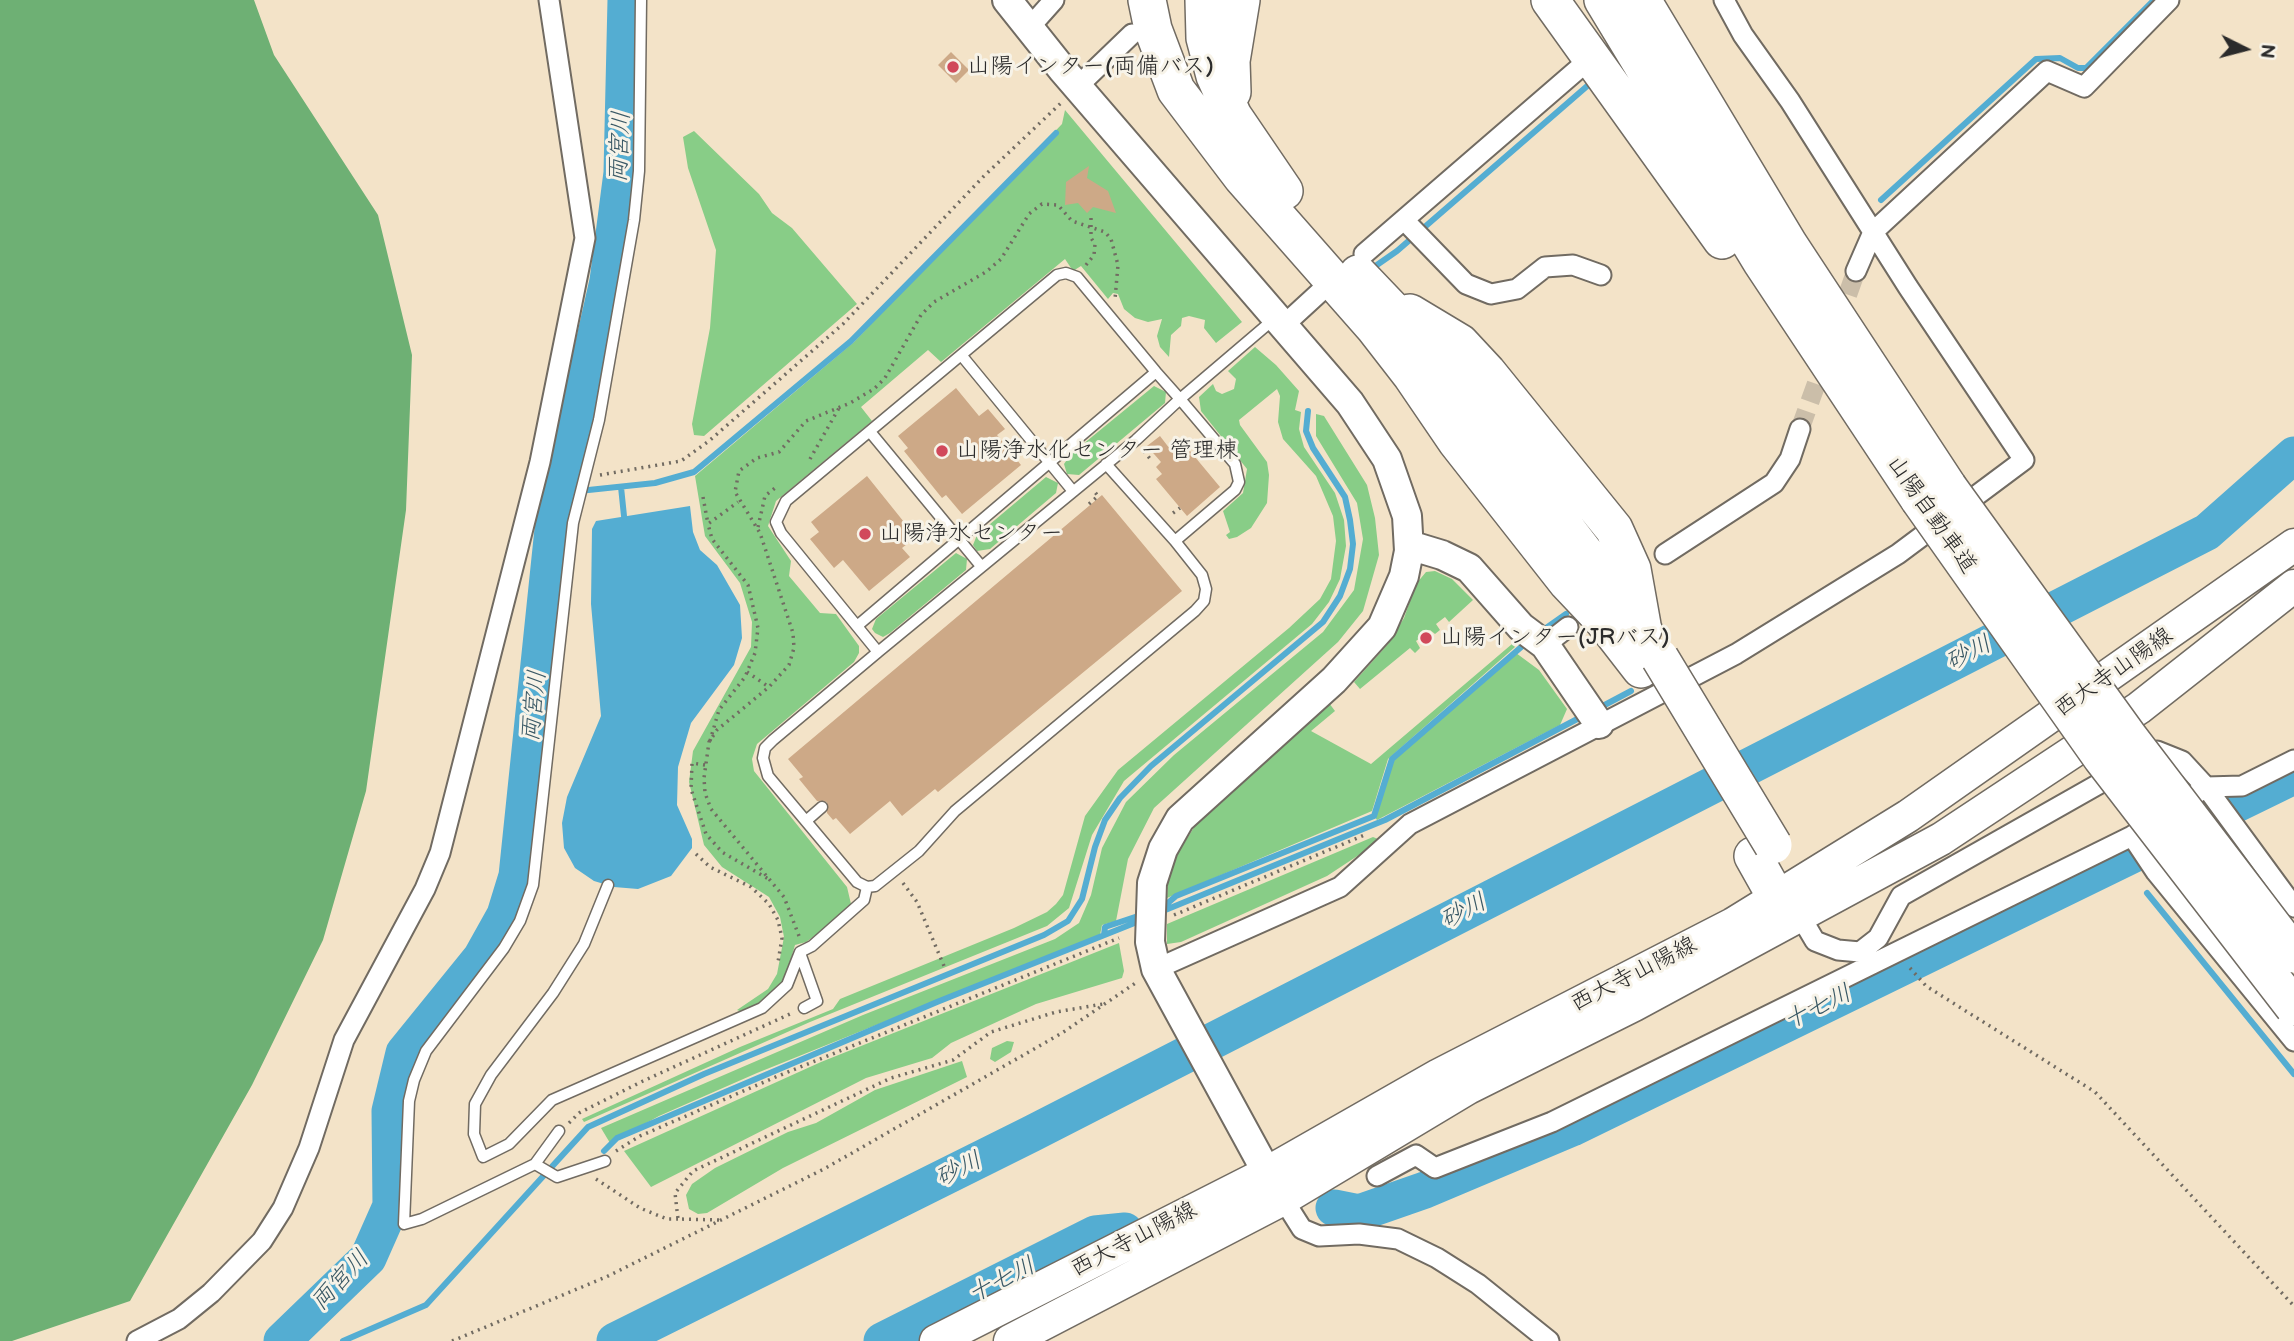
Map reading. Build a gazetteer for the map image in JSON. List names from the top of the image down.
{
  "streets": {
    "highway": ["山陽自動車道"],
    "main road": ["西大寺山陽線"]
  },
  "water": ["両宮川", "砂川", "十七川"],
  "places": [
    "山陽インター(両備バス)",
    "山陽浄水化センター 管理棟",
    "山陽浄水センター",
    "山陽インター(JRバス)"
  ],
  "north": "right"
}
